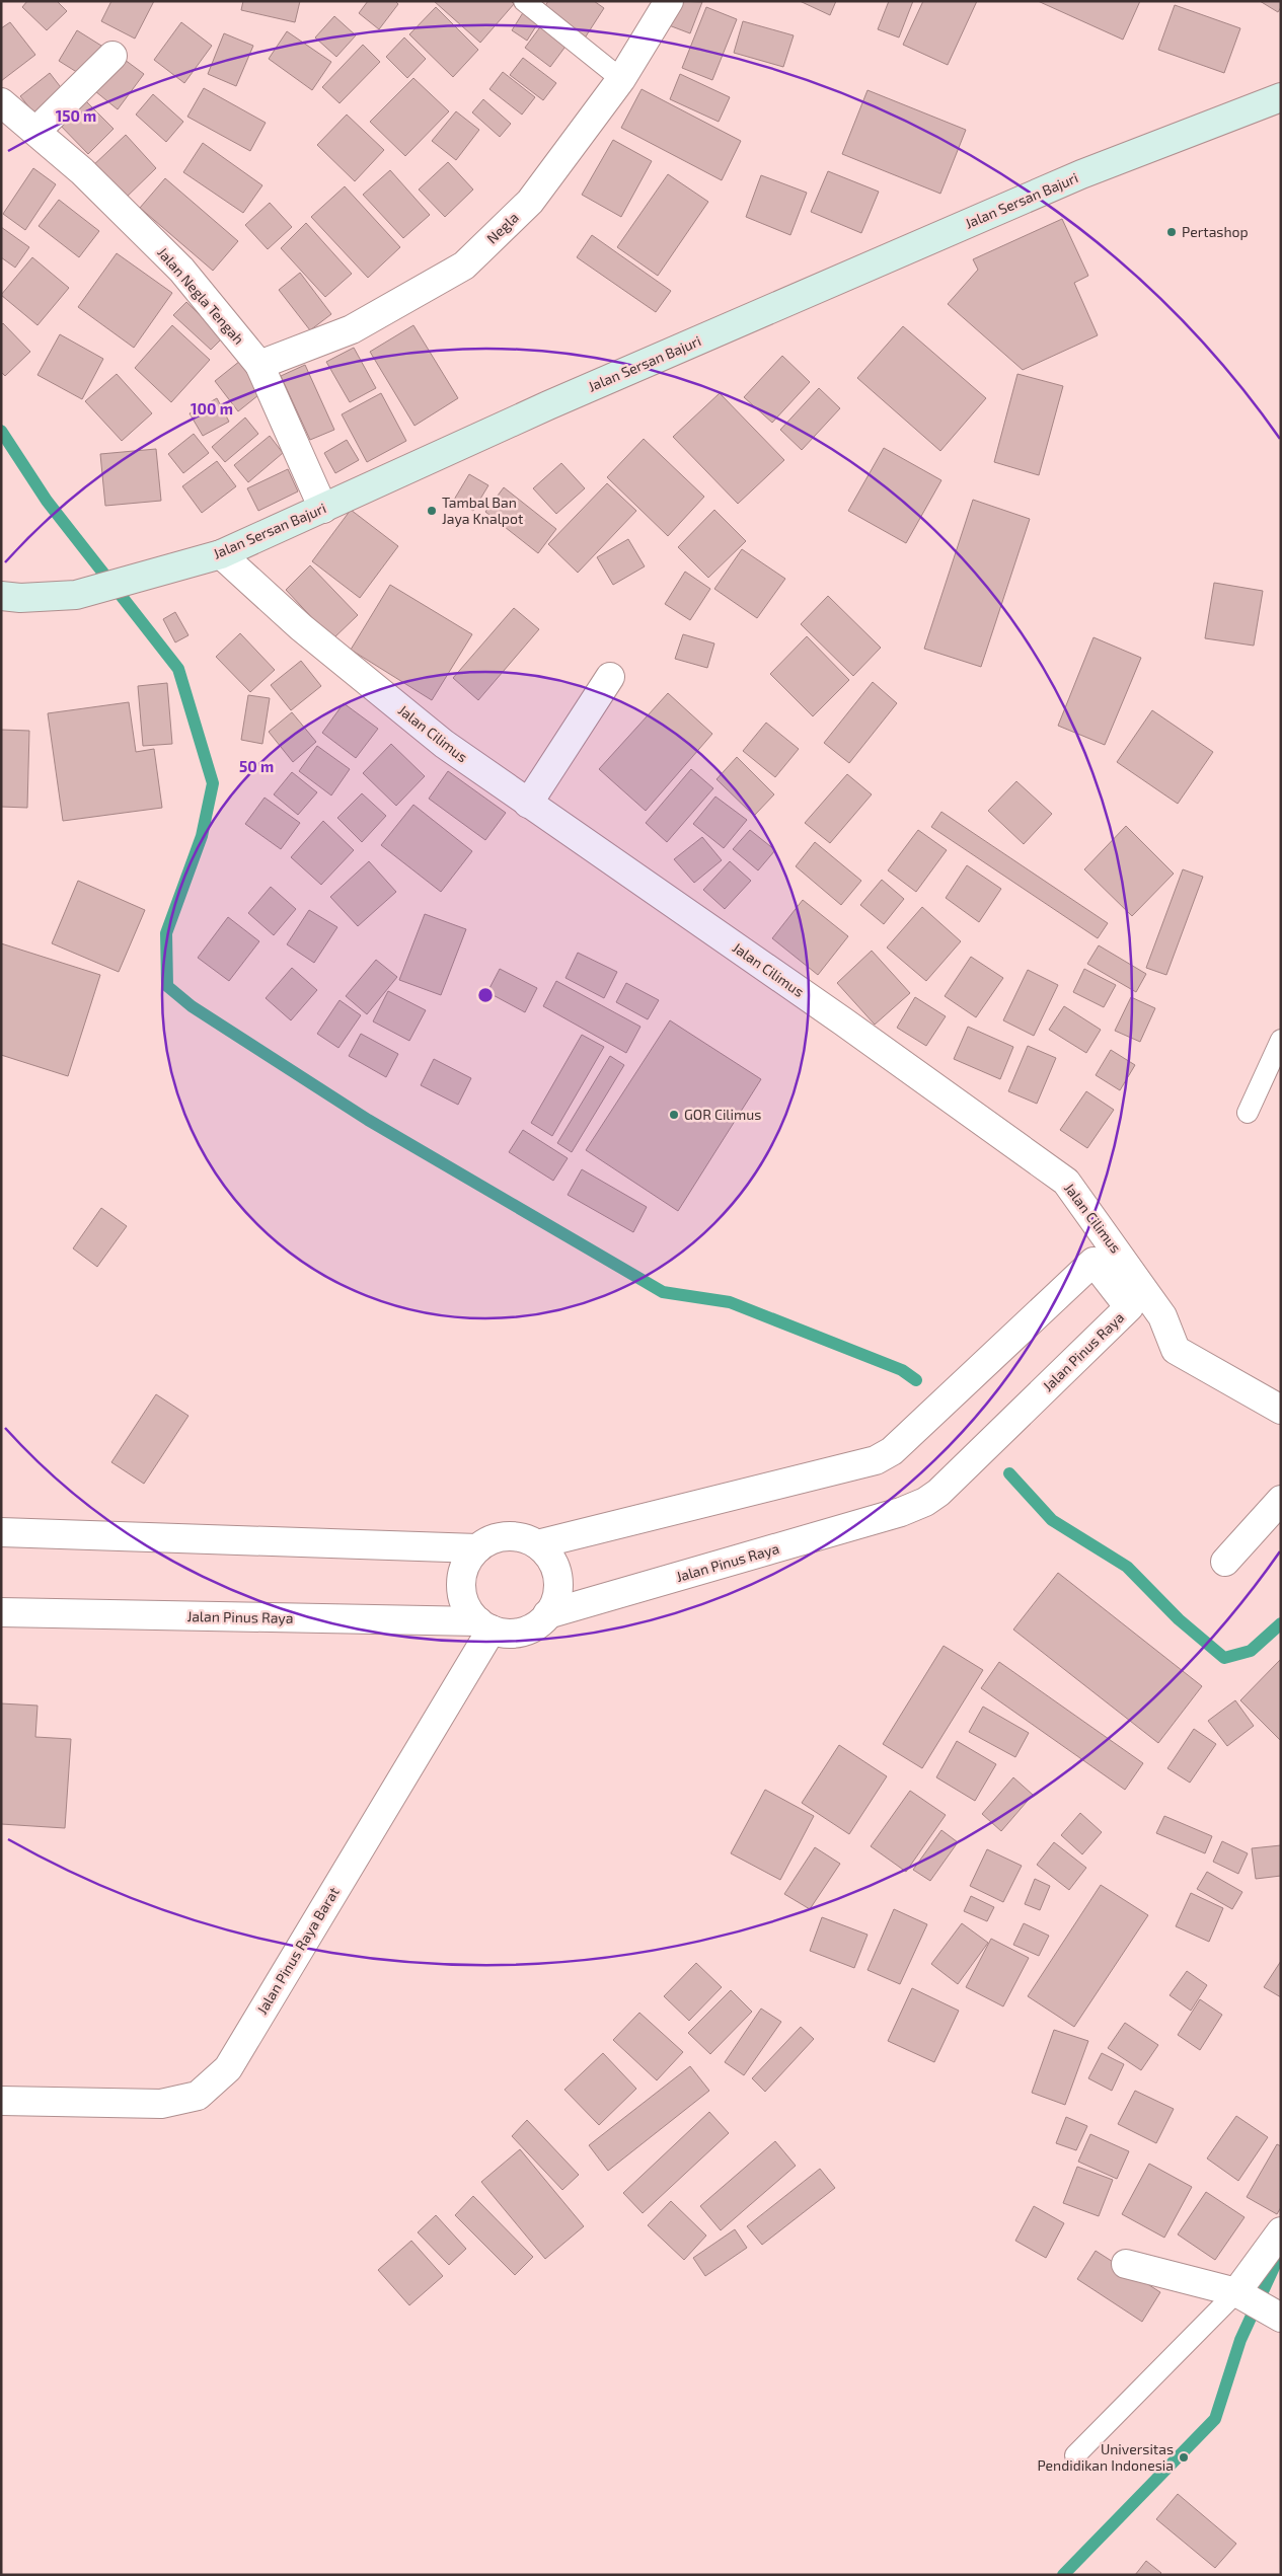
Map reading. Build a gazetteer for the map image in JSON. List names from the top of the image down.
{
  "streets": {
    "main road": ["Jalan Sersan Bajuri"],
    "street": [
      "Negla",
      "Jalan Negla Tengah",
      "Jalan Cilimus",
      "Jalan Pinus Raya",
      "Jalan Pinus Raya Barat"
    ]
  },
  "crossings": [
    ["Jalan Sersan Bajuri", "Jalan Negla Tengah"],
    ["Jalan Sersan Bajuri", "Jalan Cilimus"],
    ["Negla", "Jalan Negla Tengah"],
    ["Jalan Pinus Raya", "Jalan Pinus Raya Barat"]
  ],
  "places": [
    "Pertashop",
    "Tambal Ban Jaya Knalpot",
    "GOR Cilimus",
    "Universitas Pendidikan Indonesia"
  ],
  "rings": ["150 m", "100 m", "50 m"]
}
